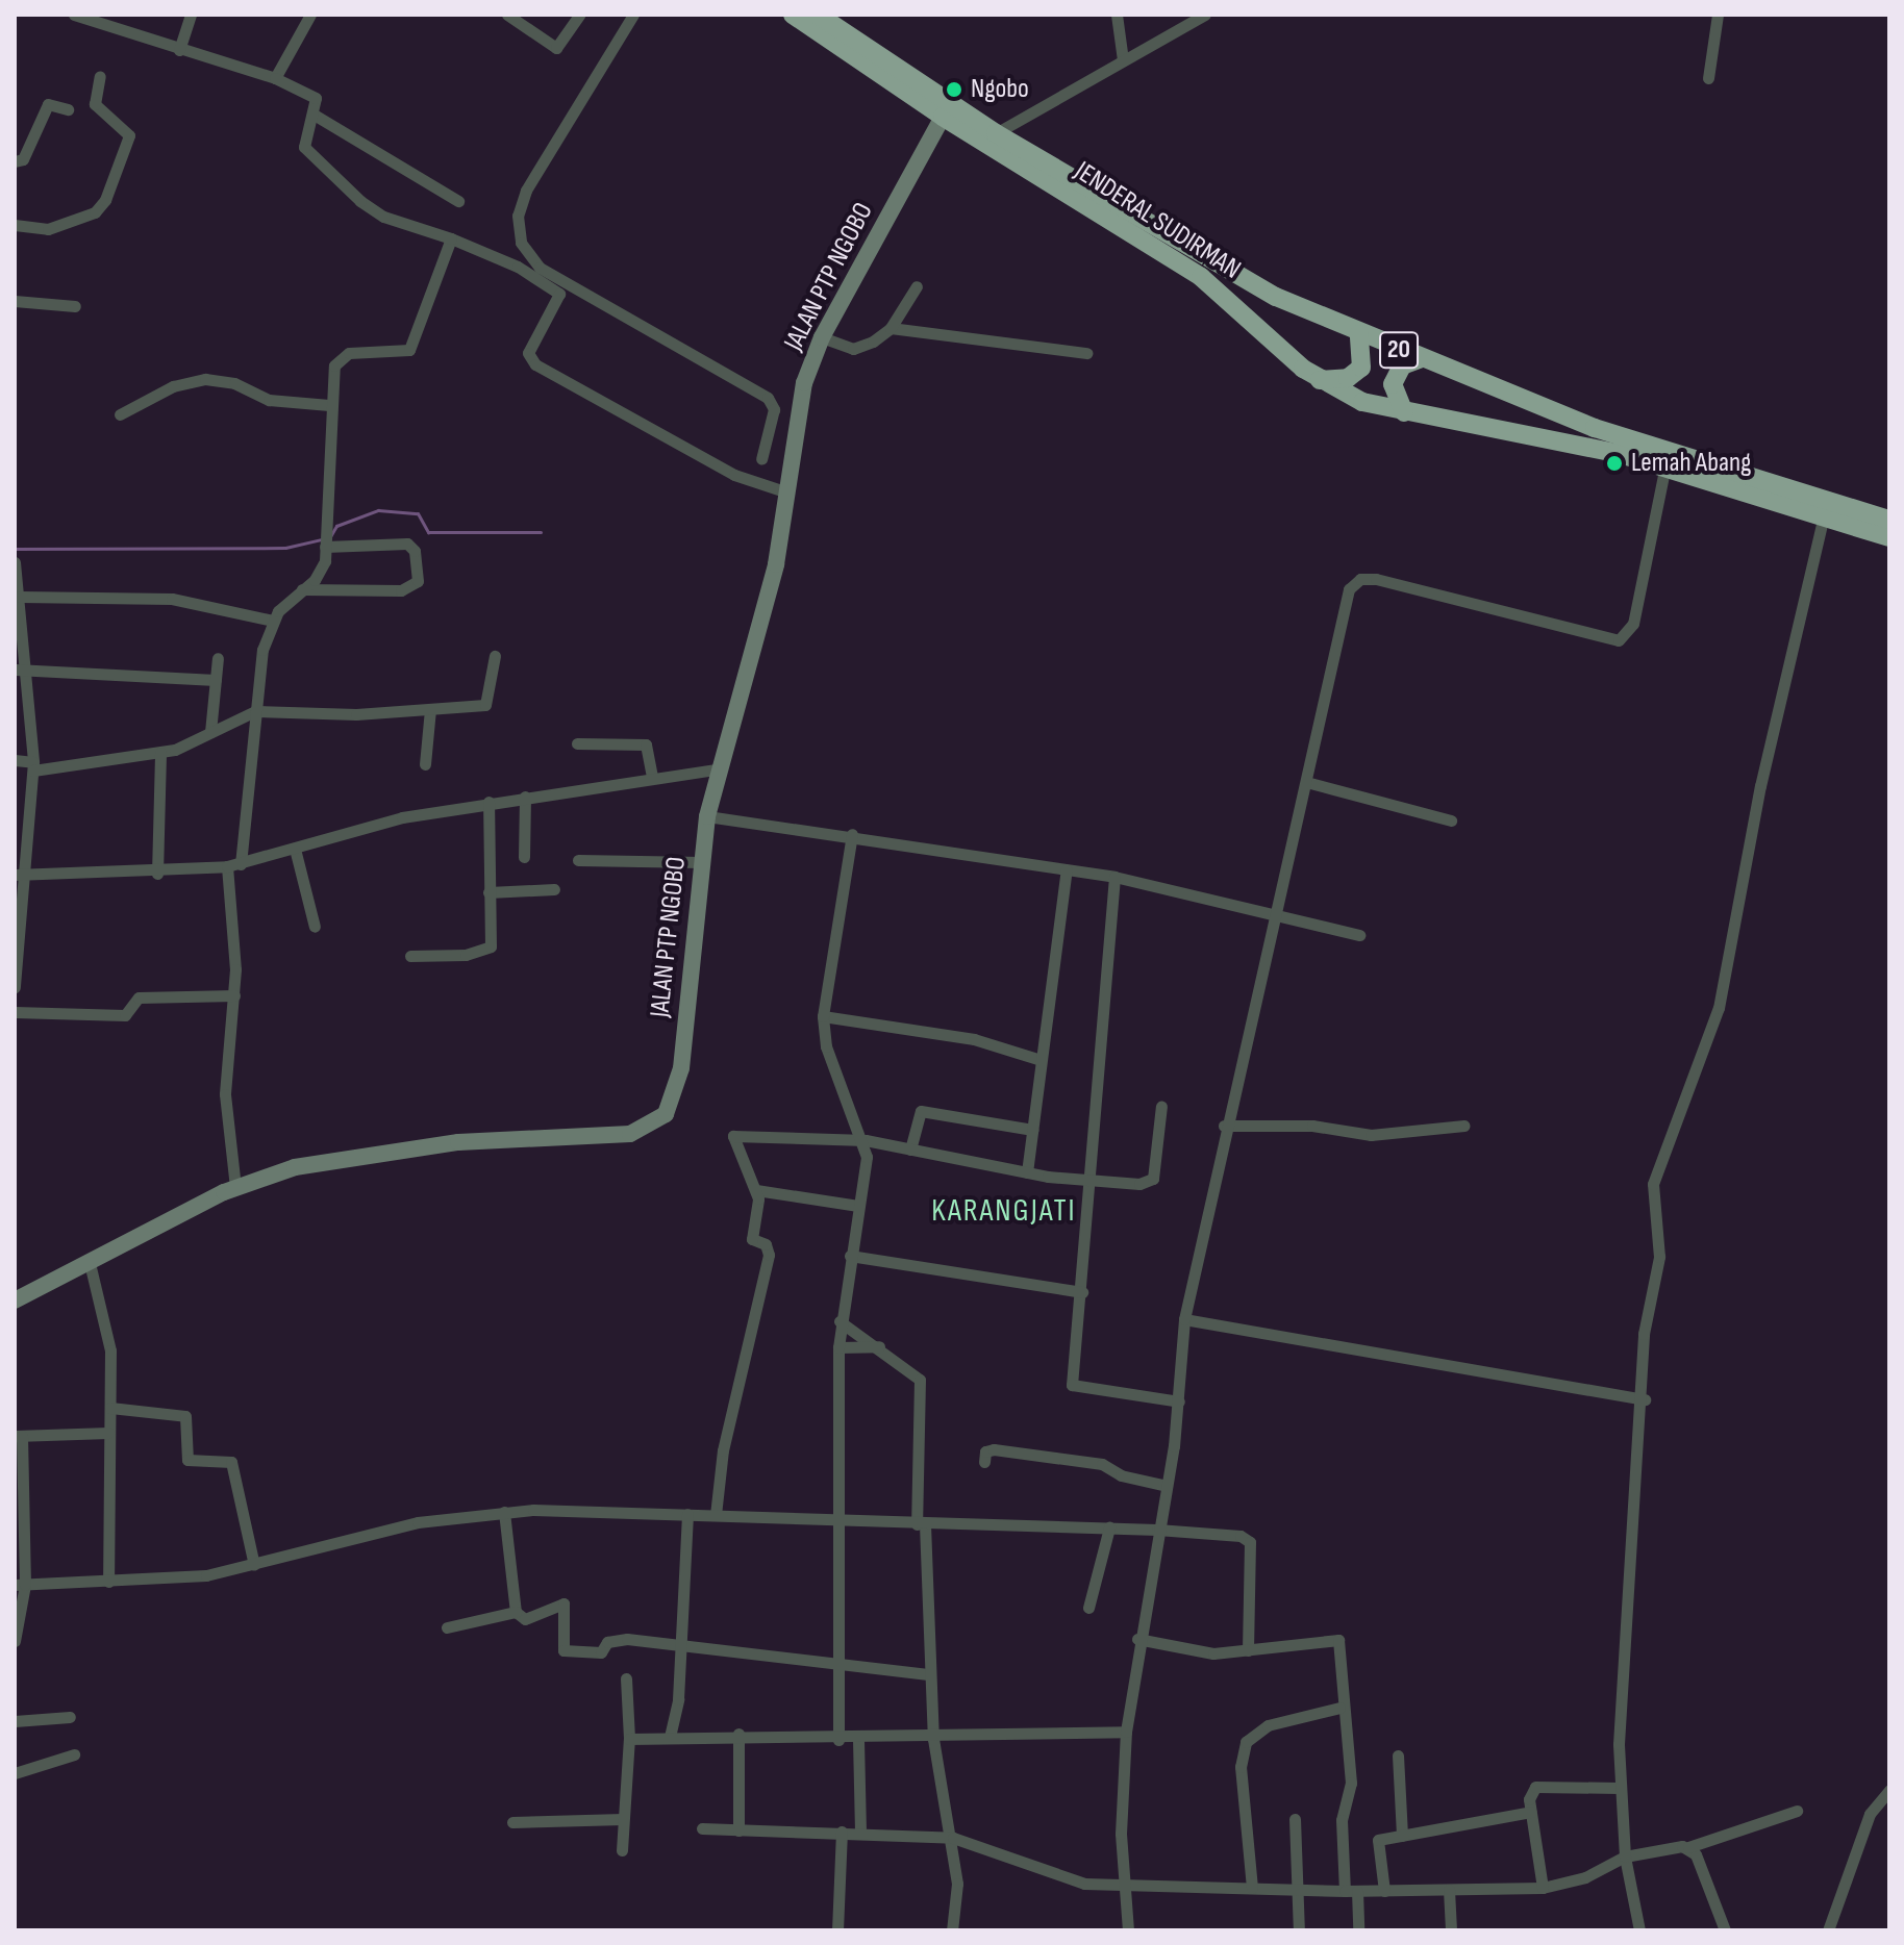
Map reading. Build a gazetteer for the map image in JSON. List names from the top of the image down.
{
  "streets": {
    "highway": ["JENDERAL SUDIRMAN", "20"],
    "main road": ["JALAN PTP NGOBO"]
  },
  "crossings": [
    ["JENDERAL SUDIRMAN", "JALAN PTP NGOBO"]
  ],
  "districts": ["KARANGJATI"],
  "places": ["Ngobo", "Lemah Abang"]
}
